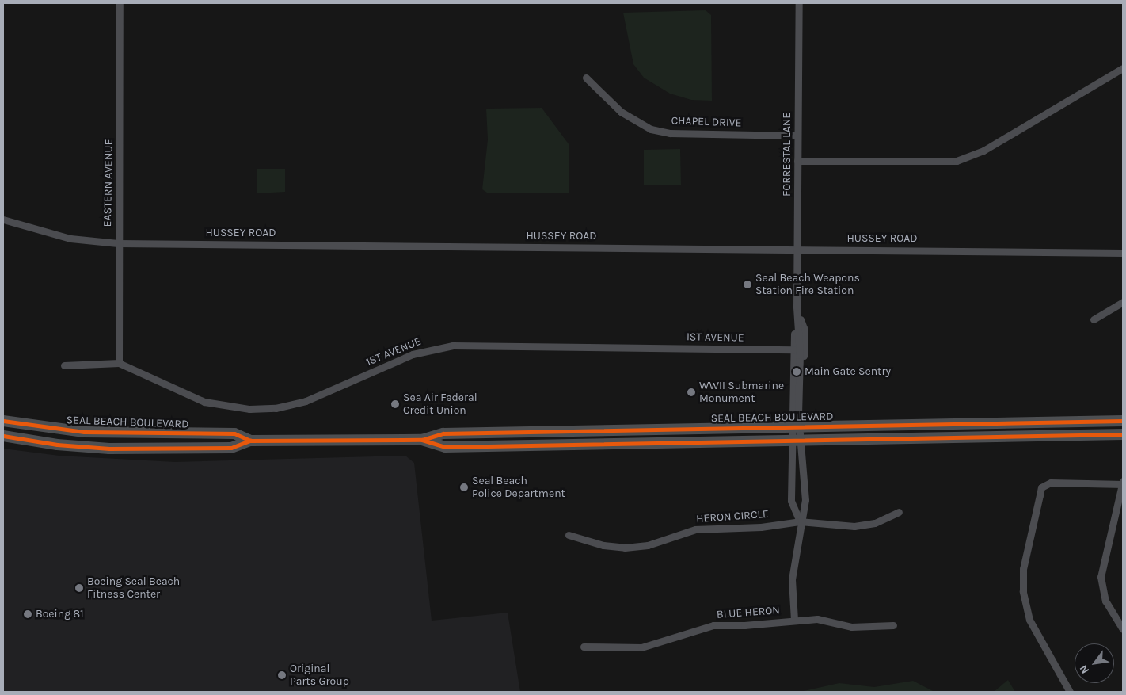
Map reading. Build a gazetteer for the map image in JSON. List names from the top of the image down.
{
  "streets": {
    "main road": ["SEAL BEACH BOULEVARD"],
    "street": [
      "CHAPEL DRIVE",
      "FORRESTAL LANE",
      "EASTERN AVENUE",
      "HUSSEY ROAD",
      "1ST AVENUE",
      "HERON CIRCLE",
      "BLUE HERON"
    ]
  },
  "crossings": [
    ["CHAPEL DRIVE", "FORRESTAL LANE"],
    ["FORRESTAL LANE", "HUSSEY ROAD"],
    ["FORRESTAL LANE", "1ST AVENUE"],
    ["FORRESTAL LANE", "SEAL BEACH BOULEVARD"],
    ["EASTERN AVENUE", "HUSSEY ROAD"],
    ["EASTERN AVENUE", "1ST AVENUE"]
  ],
  "places": [
    "Seal Beach Weapons Station Fire Station",
    "Main Gate Sentry",
    "WWII Submarine Monument",
    "Sea Air Federal Credit Union",
    "Seal Beach Police Department",
    "Boeing Seal Beach Fitness Center",
    "Boeing 81",
    "Original Parts Group"
  ],
  "north": "bottom left"
}
